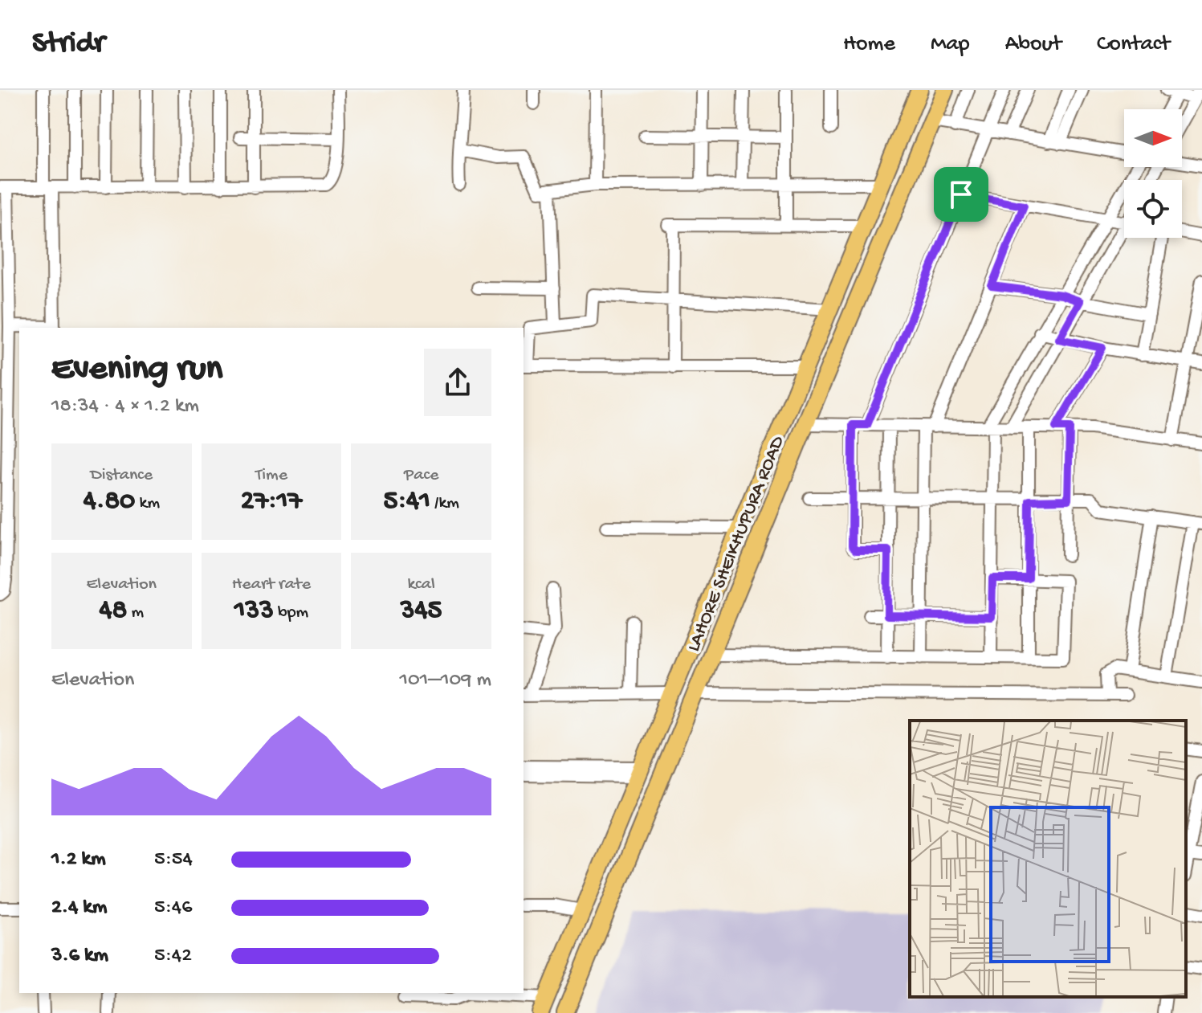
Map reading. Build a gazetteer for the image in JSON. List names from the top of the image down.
{
  "streets": {
    "highway": ["LAHORE SHEIKHUPURA ROAD"]
  },
  "north": "right",
  "page": {
    "header": "Stridr",
    "nav": [
      "Home",
      "Map",
      "About",
      "Contact"
    ],
    "heading": ["Evening run", "18:34 · 4 × 1.2 km"],
    "stats": [
      ["Distance", "4.80 km"],
      ["Time", "27:17"],
      ["Pace", "5:41 /km"],
      ["Elevation", "48 m"],
      ["Heart rate", "133 bpm"],
      ["kcal", "345"]
    ],
    "chart": ["Elevation", "101–109 m"],
    "list": [
      {
        "name": "1.2 km",
        "note": "5:54"
      },
      {
        "name": "2.4 km",
        "note": "5:46"
      },
      {
        "name": "3.6 km",
        "note": "5:42"
      }
    ]
  }
}
